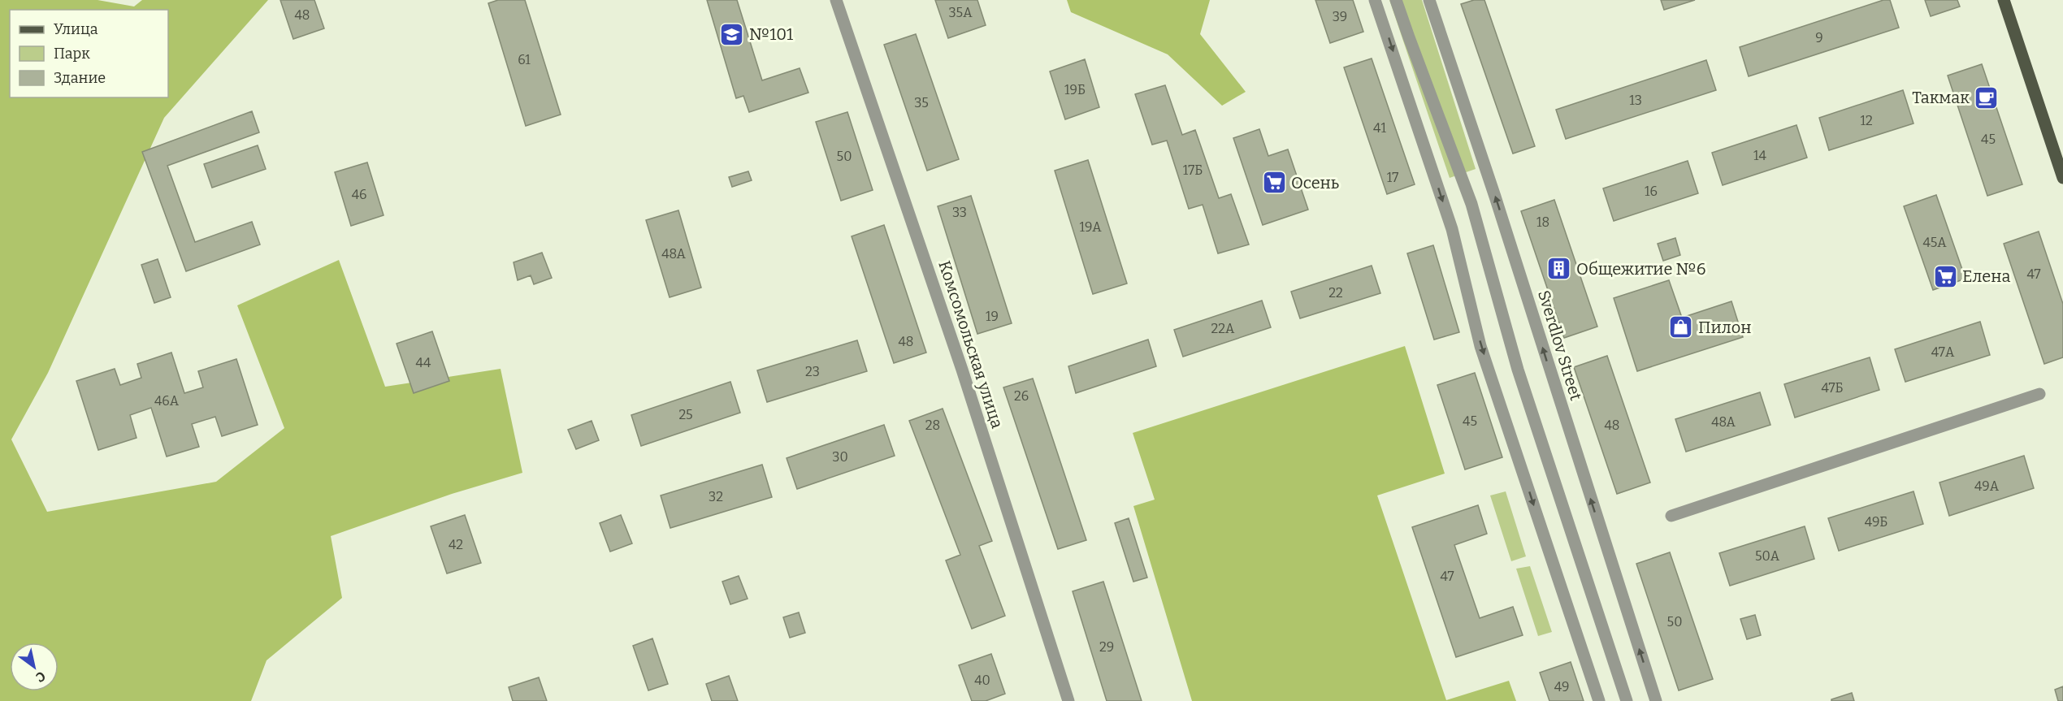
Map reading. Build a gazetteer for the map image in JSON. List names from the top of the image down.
{
  "streets": {
    "street": ["Комсомольская улица", "Sverdlov Street"]
  },
  "places": {
    "school or university": ["№101"],
    "cafe": ["Такмак"],
    "supermarket": ["Осень", "Елена"],
    "building": ["Общежитие №6"],
    "shop": ["Пилон"]
  },
  "house_numbers": [
    "35А",
    "48",
    "39",
    "9",
    "61",
    "19Б",
    "13",
    "35",
    "12",
    "41",
    "45",
    "14",
    "50",
    "17Б",
    "17",
    "16",
    "46",
    "33",
    "18",
    "19А",
    "45А",
    "48А",
    "47",
    "22",
    "19",
    "22А",
    "48",
    "47А",
    "44",
    "23",
    "47Б",
    "26",
    "46А",
    "25",
    "45",
    "48А",
    "28",
    "48",
    "30",
    "49А",
    "32",
    "49Б",
    "42",
    "50А",
    "47",
    "50",
    "29",
    "40",
    "49"
  ],
  "legend": ["Улица", "Парк", "Здание"],
  "north": "bottom right"
}
